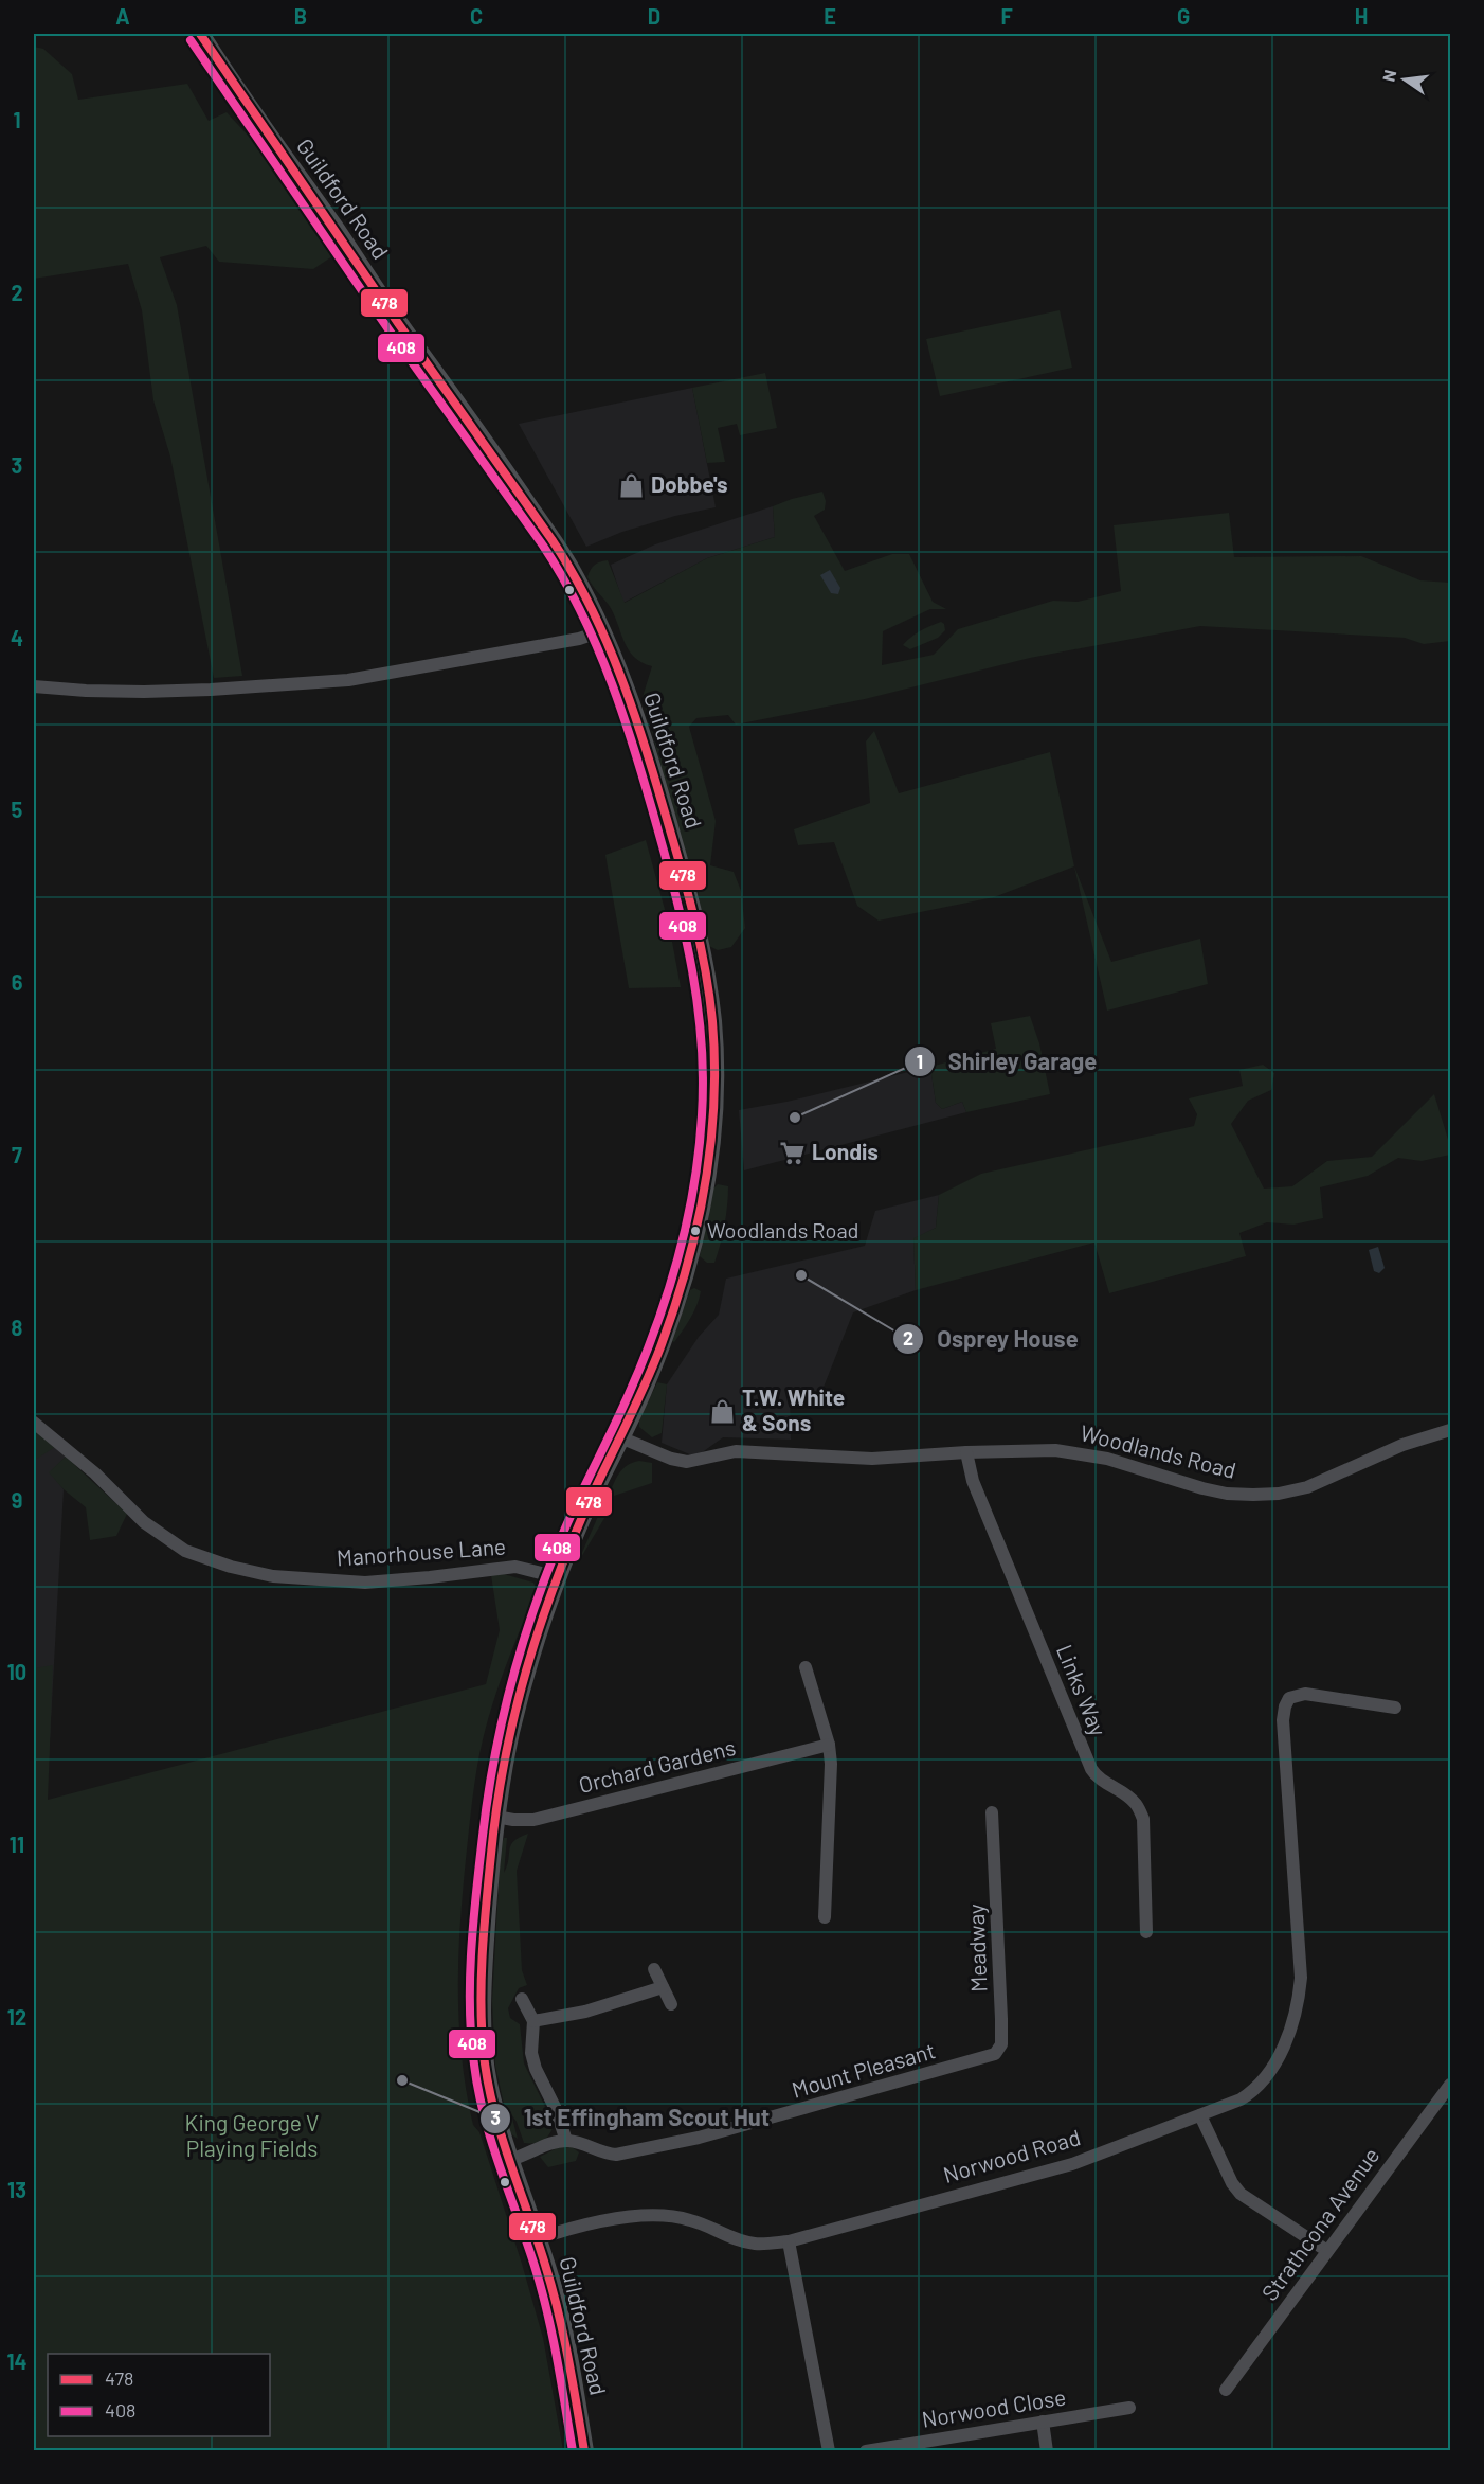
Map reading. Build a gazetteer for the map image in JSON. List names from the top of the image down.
{
  "streets": {
    "main road": ["Guildford Road"],
    "street": [
      "Woodlands Road",
      "Manorhouse Lane",
      "Links Way",
      "Orchard Gardens",
      "Meadway",
      "Mount Pleasant",
      "Norwood Road",
      "Strathcona Avenue",
      "Norwood Close"
    ]
  },
  "crossings": [
    ["Guildford Road", "Woodlands Road"],
    ["Guildford Road", "Manorhouse Lane"],
    ["Guildford Road", "Orchard Gardens"],
    ["Guildford Road", "Norwood Road"],
    ["Woodlands Road", "Links Way"],
    ["Meadway", "Mount Pleasant"]
  ],
  "parks": ["King George V Playing Fields"],
  "places": {
    "shop": ["Dobbe's", "T.W. White & Sons"],
    "other": [
      "Shirley Garage",
      "Woodlands Road",
      "Osprey House",
      "1st Effingham Scout Hut"
    ],
    "supermarket": ["Londis"]
  },
  "lines": ["transit line 478", "transit line 408"],
  "legend": ["478", "408"],
  "north": "left",
  "grid": {
    "columns": [
      "A",
      "B",
      "C",
      "D",
      "E",
      "F",
      "G",
      "H"
    ],
    "rows": [
      "1",
      "2",
      "3",
      "4",
      "5",
      "6",
      "7",
      "8",
      "9",
      "10",
      "11",
      "12",
      "13",
      "14"
    ]
  }
}
